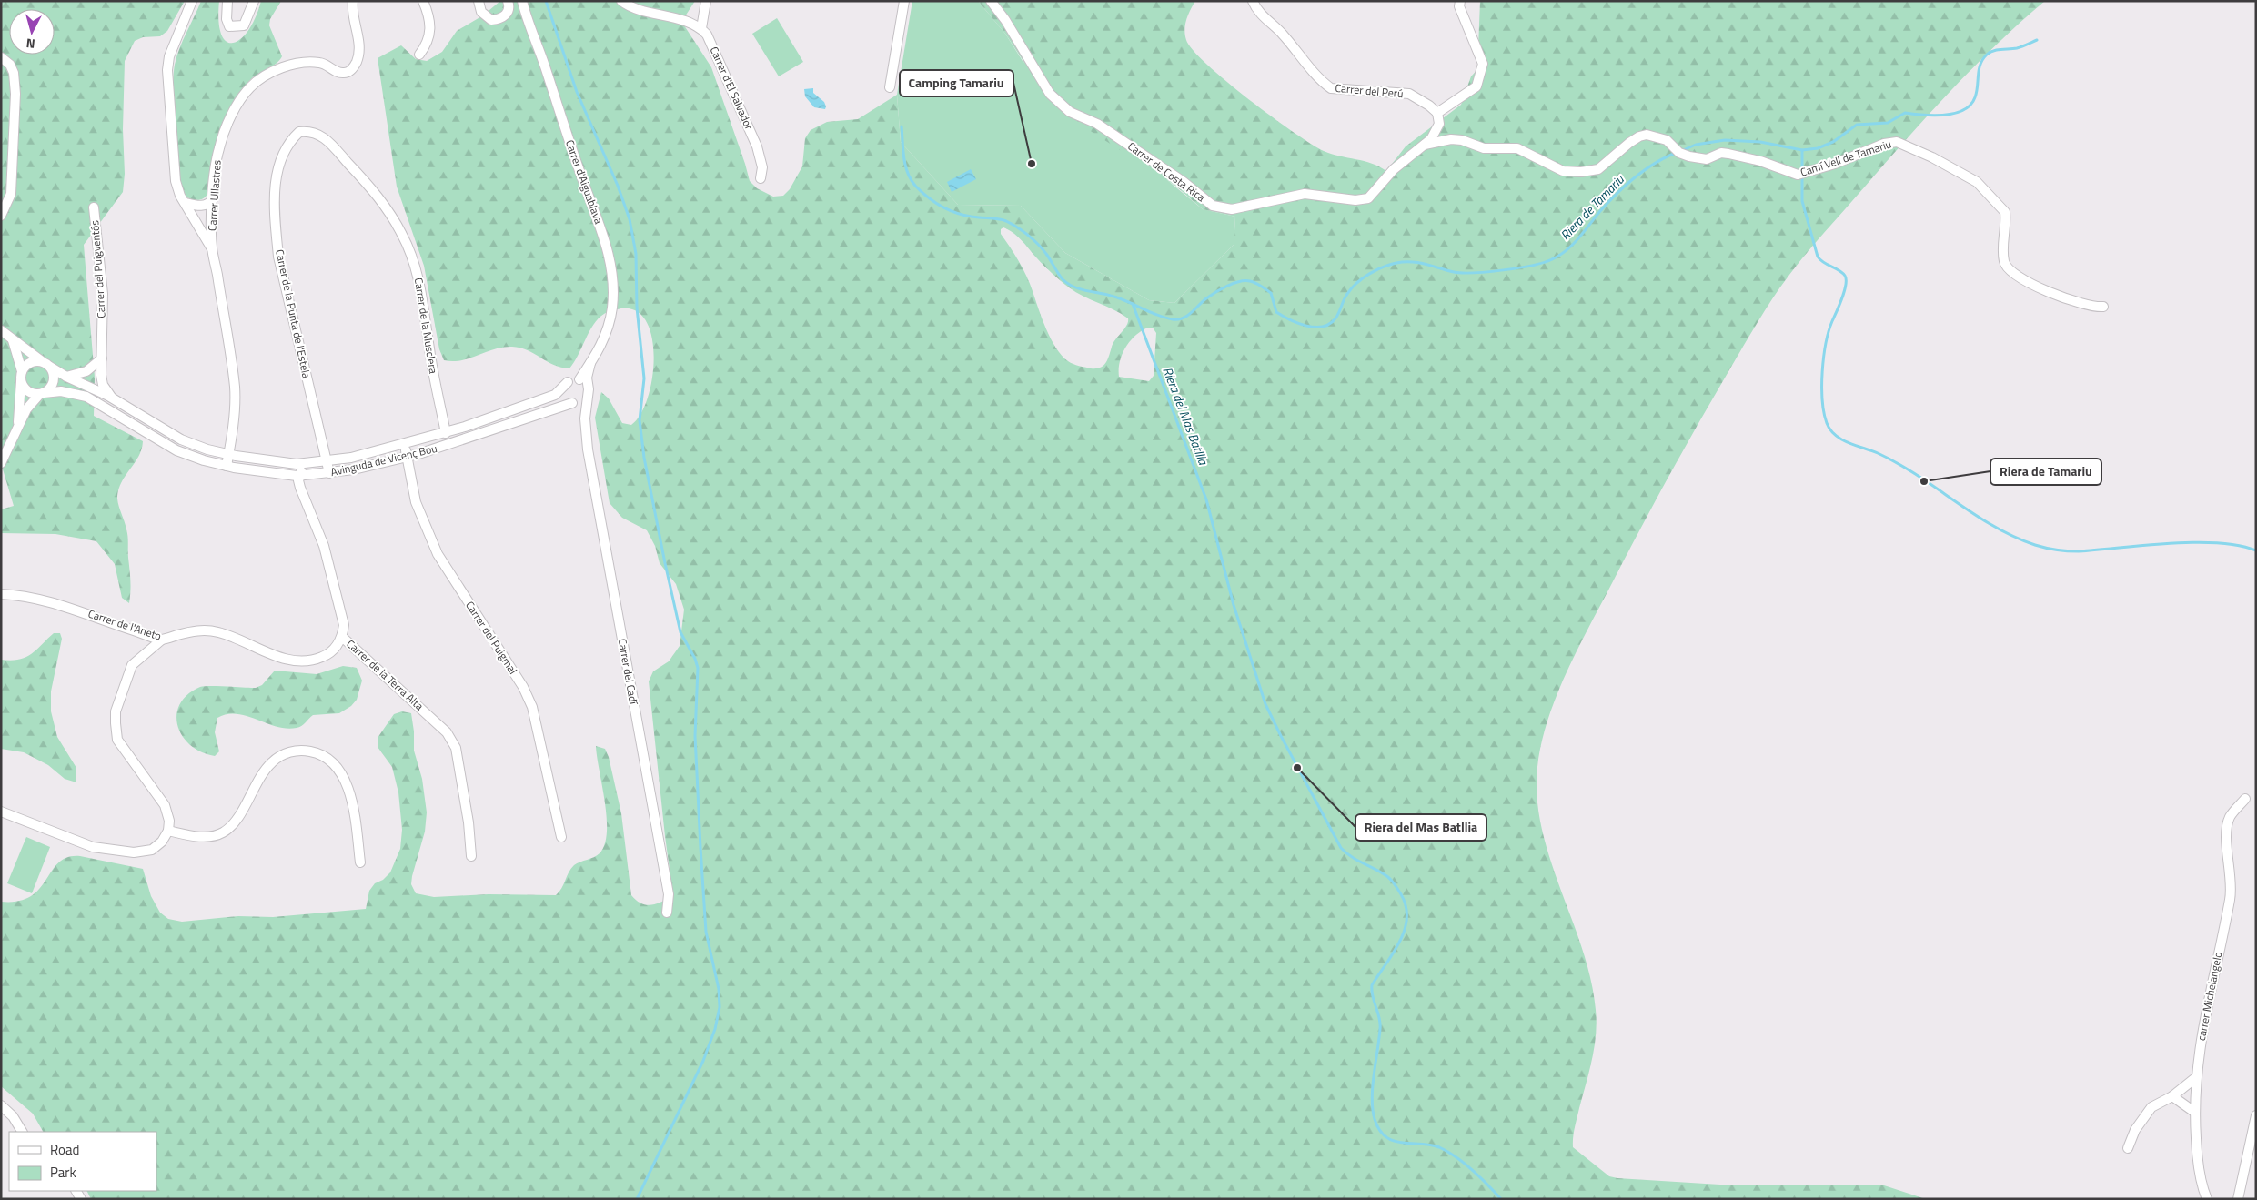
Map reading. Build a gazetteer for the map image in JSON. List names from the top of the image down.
{
  "streets": {
    "street": [
      "Carrer d'El Salvador",
      "Carrer del Perú",
      "Camí Vell de Tamariu",
      "Carrer de Costa Rica",
      "Carrer d'Aiguablava",
      "Carrer Ullastres",
      "Carrer del Puigventós",
      "Carrer de la Punta de l'Estela",
      "Carrer de la Musclera",
      "Avinguda de Vicenç Bou",
      "Carrer de l'Aneto",
      "Carrer del Puigmal",
      "Carrer del Cadí",
      "Carrer de la Terra Alta",
      "carrer Michelangelo"
    ]
  },
  "crossings": [
    ["Carrer del Perú", "Carrer de Costa Rica"],
    ["Camí Vell de Tamariu", "Carrer de Costa Rica"],
    ["Carrer d'Aiguablava", "Avinguda de Vicenç Bou"],
    ["Carrer d'Aiguablava", "Carrer del Cadí"],
    ["Carrer Ullastres", "Avinguda de Vicenç Bou"],
    ["Carrer del Puigventós", "Avinguda de Vicenç Bou"],
    ["Carrer de la Punta de l'Estela", "Carrer de la Musclera"],
    ["Carrer de la Punta de l'Estela", "Avinguda de Vicenç Bou"],
    ["Carrer de la Musclera", "Avinguda de Vicenç Bou"],
    ["Avinguda de Vicenç Bou", "Carrer del Puigmal"],
    ["Avinguda de Vicenç Bou", "Carrer del Cadí"],
    ["Avinguda de Vicenç Bou", "Carrer de la Terra Alta"],
    ["Carrer de l'Aneto", "Carrer de la Terra Alta"]
  ],
  "water": ["Riera de Tamariu", "Riera del Mas Batllia"],
  "places": ["Camping Tamariu", "Riera de Tamariu", "Riera del Mas Batllia"],
  "legend": ["Road", "Park"],
  "north": "bottom"
}
